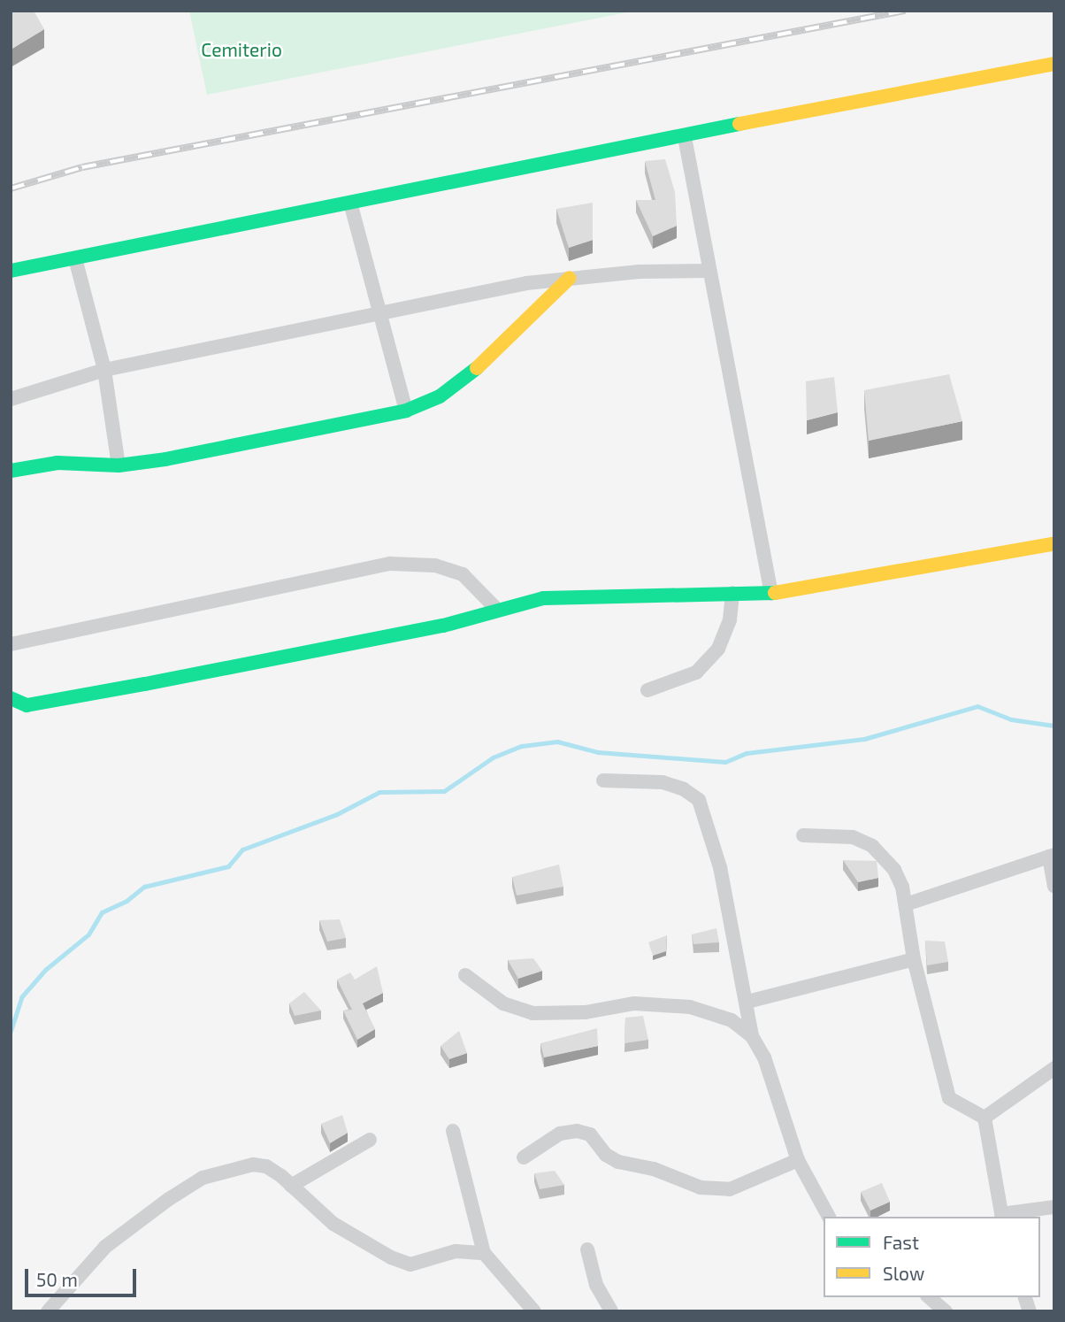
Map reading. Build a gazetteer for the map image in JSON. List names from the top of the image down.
{
  "parks": ["Cemiterio"],
  "legend": ["Fast", "Slow"],
  "scale_bar": "50 m"
}
